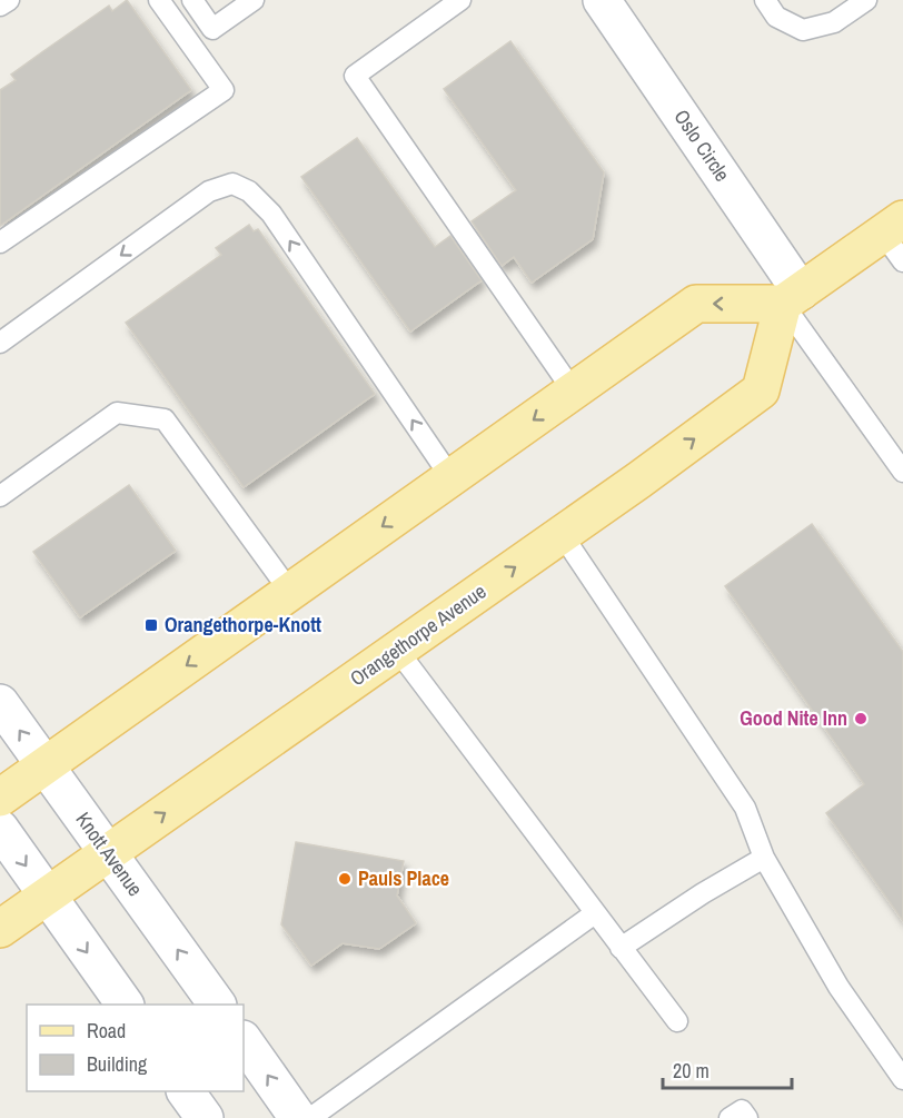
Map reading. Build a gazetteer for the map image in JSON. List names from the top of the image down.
{
  "streets": {
    "main road": ["Oslo Circle", "Orangethorpe Avenue", "Knott Avenue"]
  },
  "crossings": [
    ["Oslo Circle", "Orangethorpe Avenue"],
    ["Orangethorpe Avenue", "Knott Avenue"]
  ],
  "places": {
    "transit": ["Orangethorpe-Knott"],
    "other": ["Good Nite Inn", "Pauls Place"]
  },
  "legend": ["Road", "Building"],
  "scale_bar": "20 m"
}
